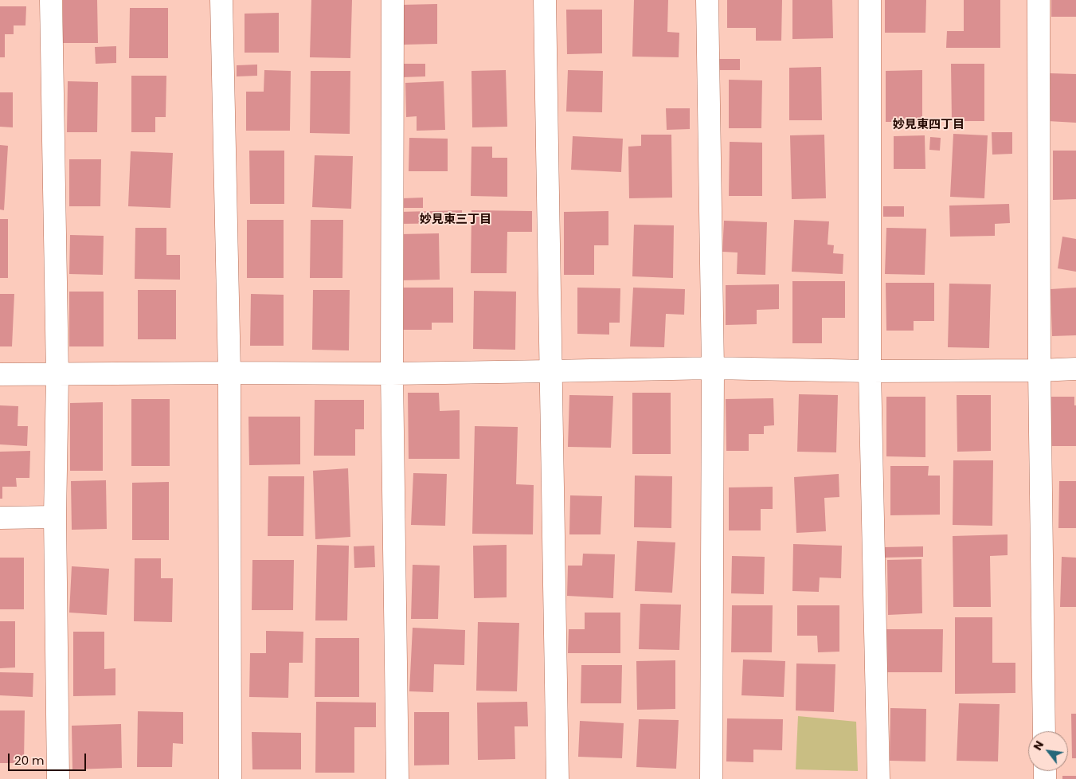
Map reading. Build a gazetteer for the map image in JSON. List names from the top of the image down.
{
  "districts": ["妙見東四丁目", "妙見東三丁目"],
  "scale_bar": "20 m",
  "north": "top left"
}
